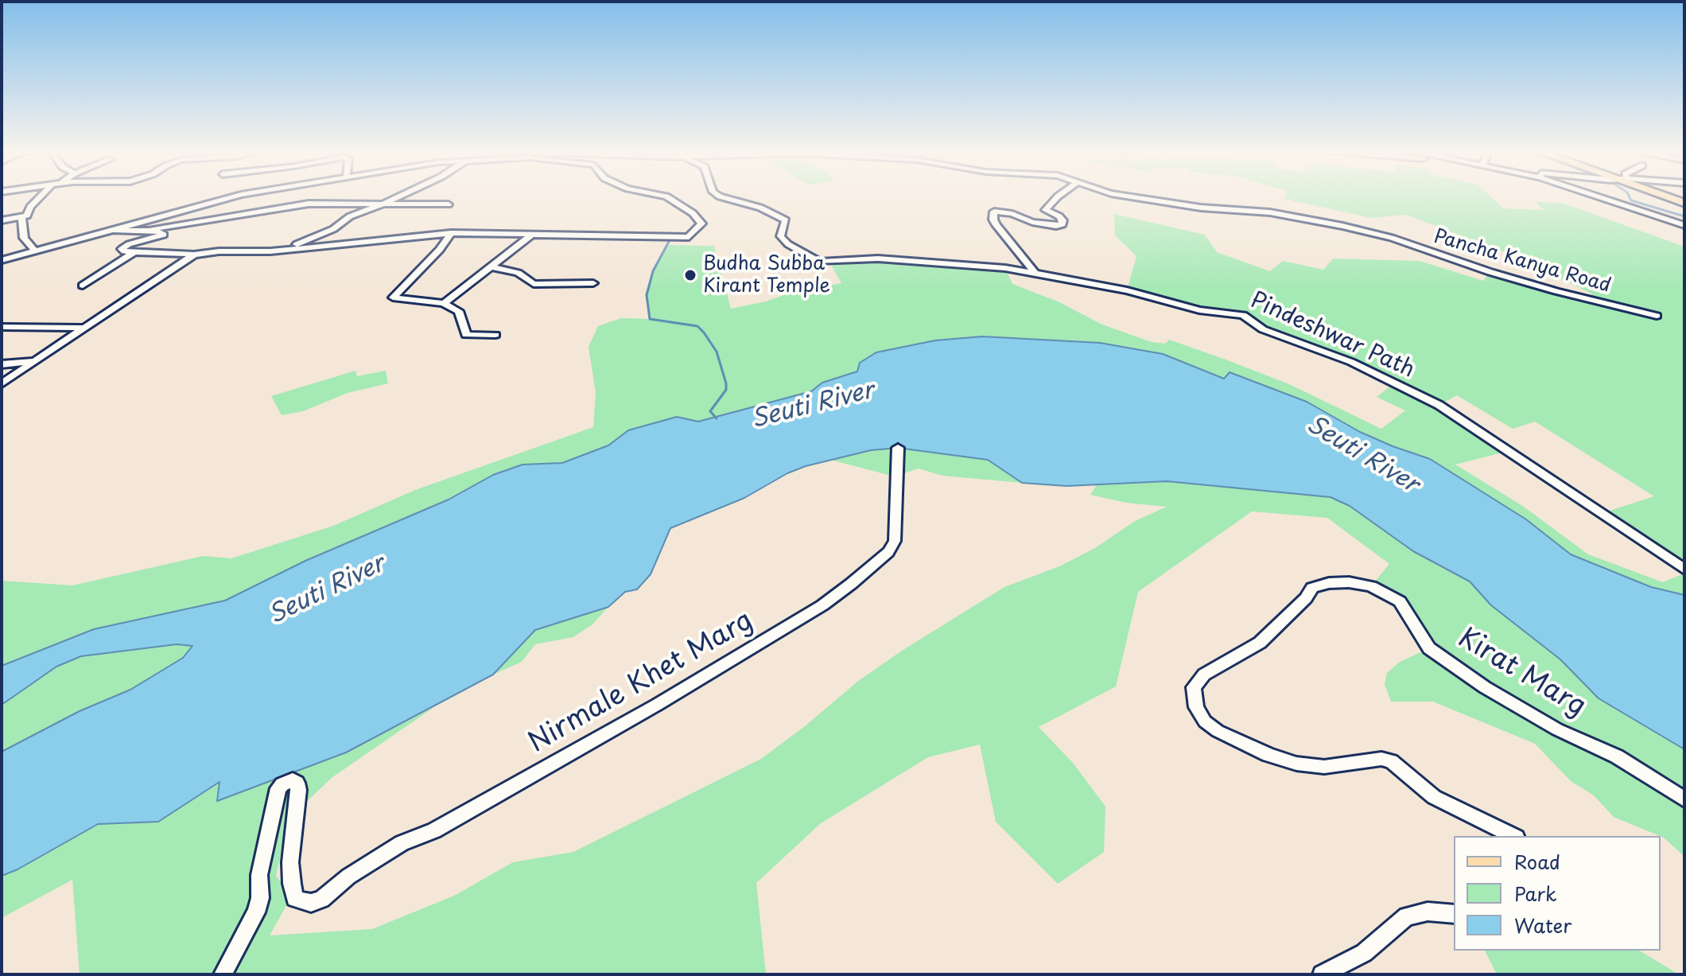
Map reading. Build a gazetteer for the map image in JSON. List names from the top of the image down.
{
  "streets": {
    "street": [
      "Pancha Kanya Road",
      "Pindeshwar Path",
      "Kirat Marg",
      "Nirmale Khet Marg"
    ]
  },
  "water": ["Seuti River"],
  "places": ["Budha Subba Kirant Temple"],
  "legend": ["Road", "Park", "Water"]
}
